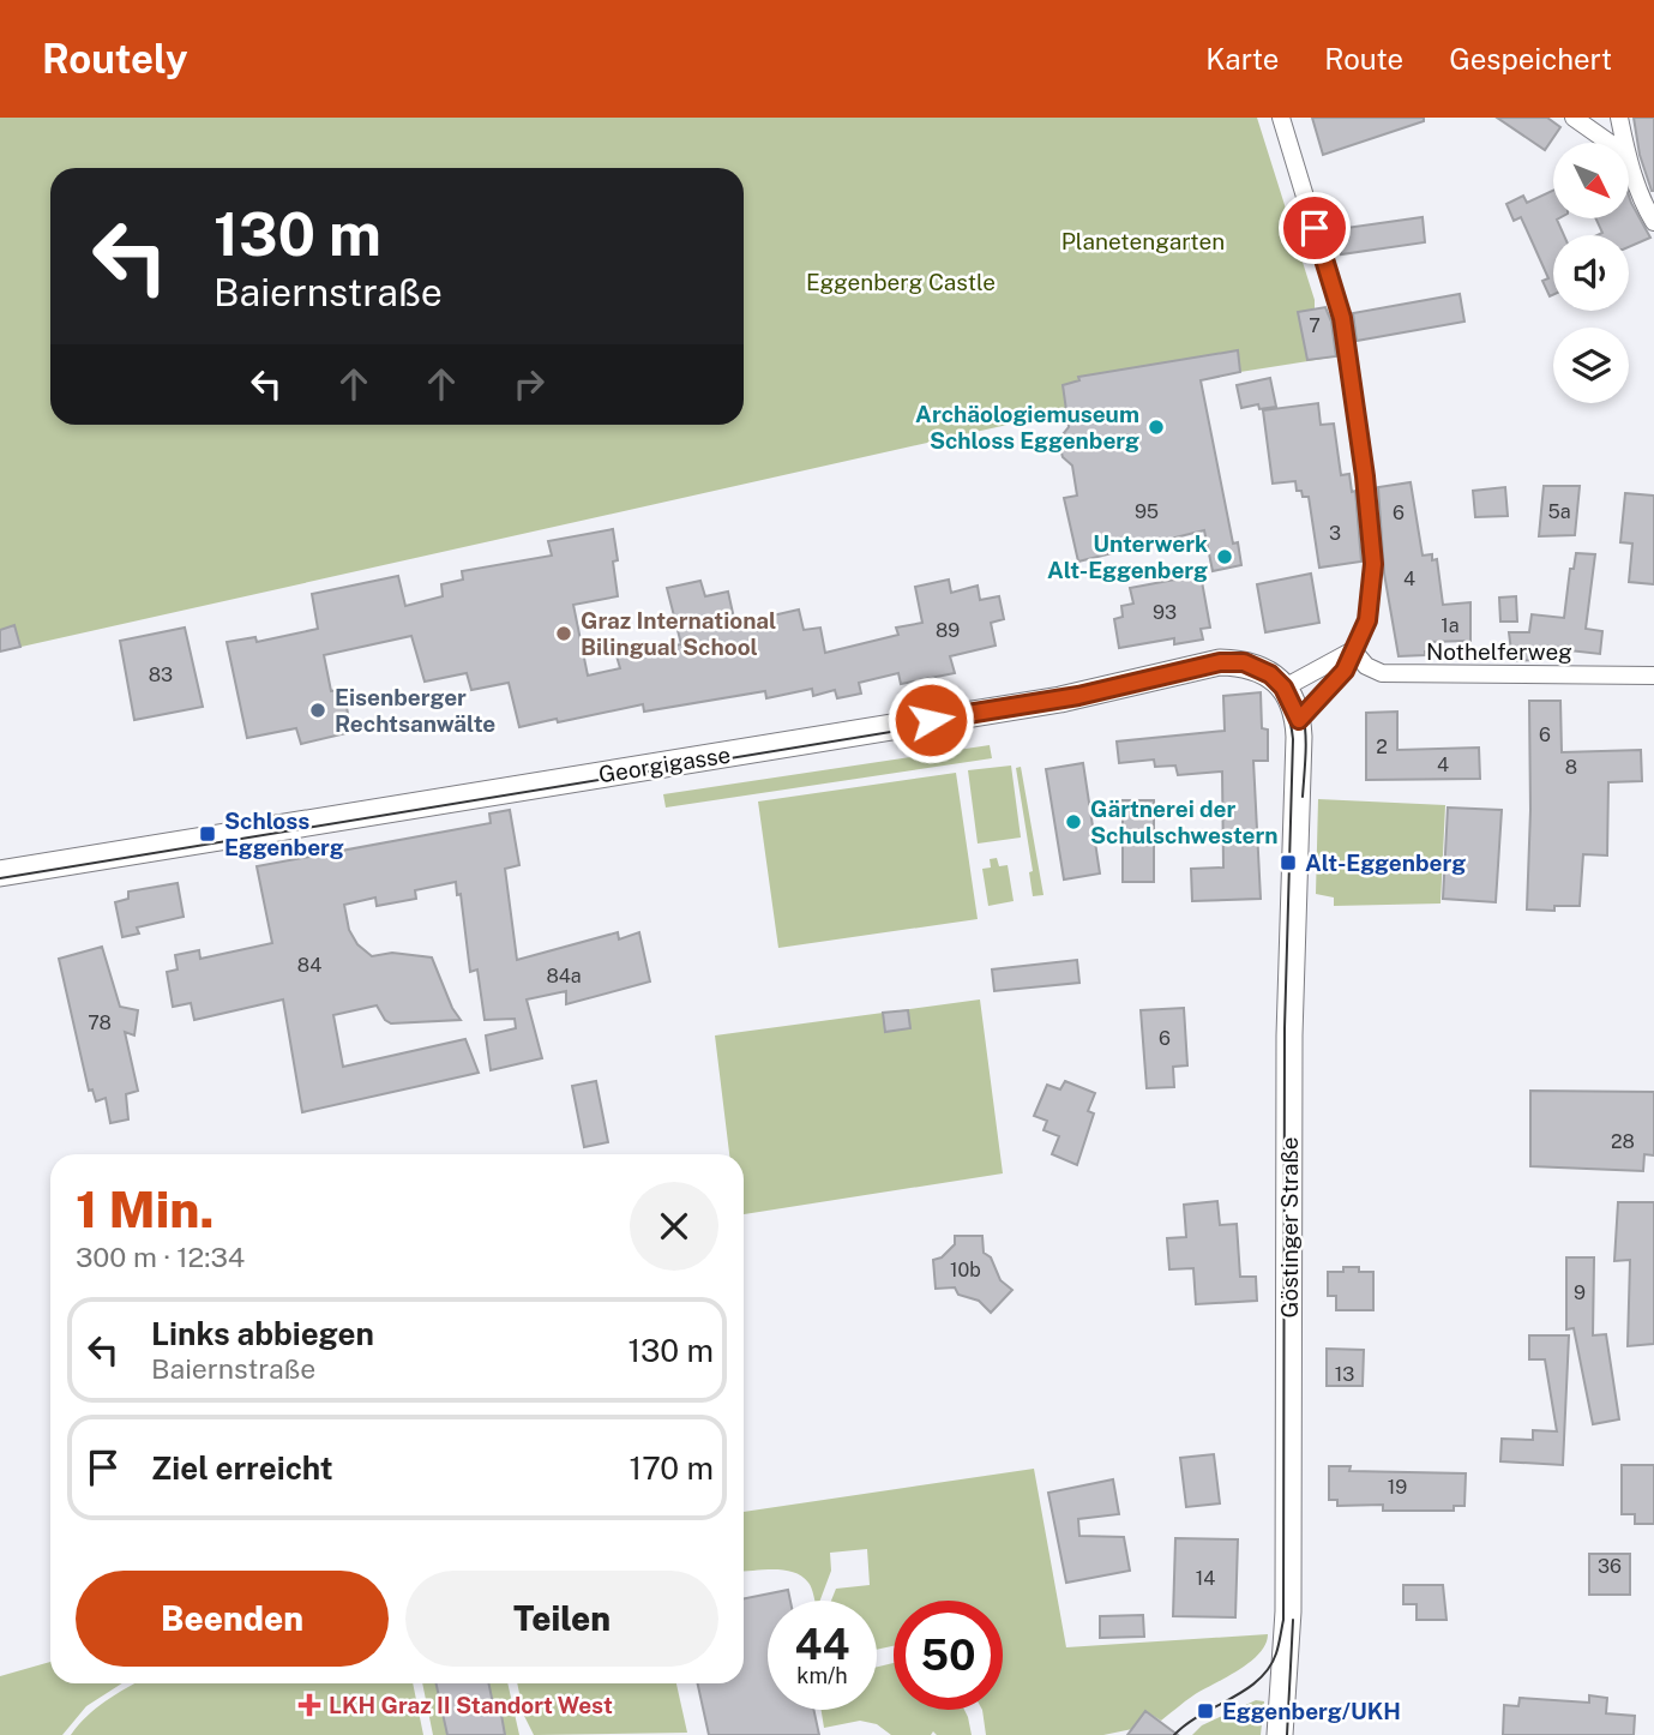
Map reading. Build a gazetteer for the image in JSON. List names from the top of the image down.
{
  "streets": {
    "main road": ["Georgigasse", "Göstinger Straße"],
    "street": ["Nothelferweg"]
  },
  "parks": ["Planetengarten", "Eggenberg Castle"],
  "places": {
    "other": [
      "Archäologiemuseum Schloss Eggenberg",
      "Unterwerk Alt-Eggenberg",
      "Graz International Bilingual School",
      "Eisenberger Rechtsanwälte",
      "Gärtnerei der Schulschwestern"
    ],
    "transit": ["Schloss Eggenberg", "Alt-Eggenberg", "Eggenberg/UKH"],
    "health": ["LKH Graz II Standort West"]
  },
  "house_numbers": [
    "7",
    "95",
    "5a",
    "6",
    "3",
    "4",
    "93",
    "1a",
    "89",
    "83",
    "6",
    "2",
    "4",
    "8",
    "84",
    "84a",
    "78",
    "6",
    "28",
    "10b",
    "9",
    "13",
    "19",
    "36",
    "14"
  ],
  "north": "bottom right",
  "page": {
    "header": "Routely",
    "nav": ["Karte", "Route", "Gespeichert"],
    "turn": ["130 m", "Baiernstraße"],
    "heading": ["1 Min.", "300 m · 12:34"],
    "list": [
      {
        "name": "Links abbiegen",
        "note": "Baiernstraße",
        "value": "130 m"
      },
      {
        "name": "Ziel erreicht",
        "value": "170 m"
      }
    ],
    "buttons": ["Beenden", "Teilen"],
    "speed": "44 km/h",
    "limit": "50"
  }
}
